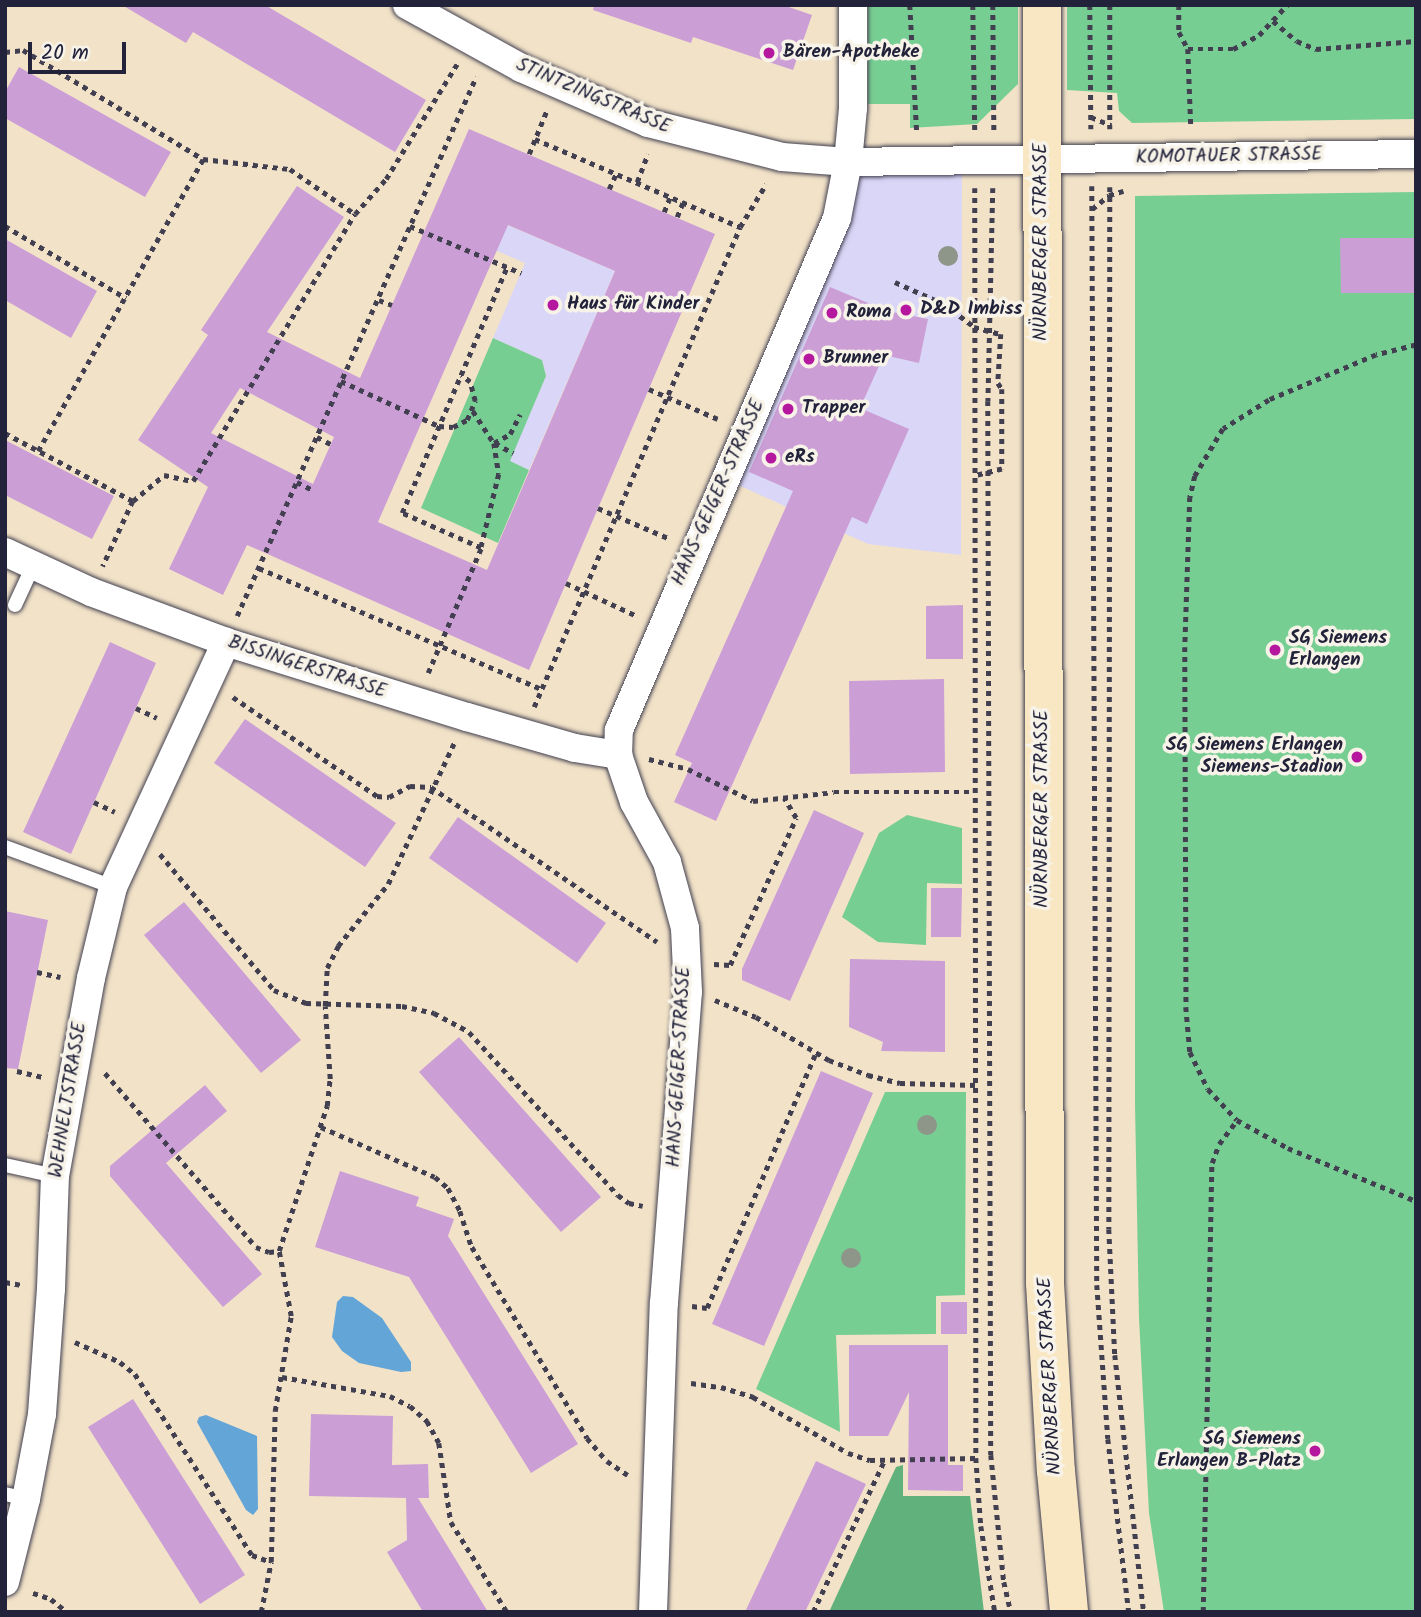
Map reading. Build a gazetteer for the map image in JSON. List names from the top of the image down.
{
  "streets": {
    "street": [
      "STINTZINGSTRASSE",
      "KOMOTAUER STRASSE",
      "NÜRNBERGER STRASSE",
      "HANS-GEIGER-STRASSE",
      "BISSINGERSTRASSE",
      "WEHNELTSTRASSE"
    ]
  },
  "crossings": [
    ["STINTZINGSTRASSE", "KOMOTAUER STRASSE"],
    ["STINTZINGSTRASSE", "NÜRNBERGER STRASSE"],
    ["STINTZINGSTRASSE", "HANS-GEIGER-STRASSE"],
    ["KOMOTAUER STRASSE", "NÜRNBERGER STRASSE"],
    ["HANS-GEIGER-STRASSE", "BISSINGERSTRASSE"],
    ["BISSINGERSTRASSE", "WEHNELTSTRASSE"]
  ],
  "places": [
    "Bären-Apotheke",
    "Haus für Kinder",
    "D&D Imbiss",
    "Roma",
    "Brunner",
    "Trapper",
    "eRs",
    "SG Siemens Erlangen",
    "SG Siemens Erlangen Siemens-Stadion",
    "SG Siemens Erlangen B-Platz"
  ],
  "scale_bar": "20 m"
}
